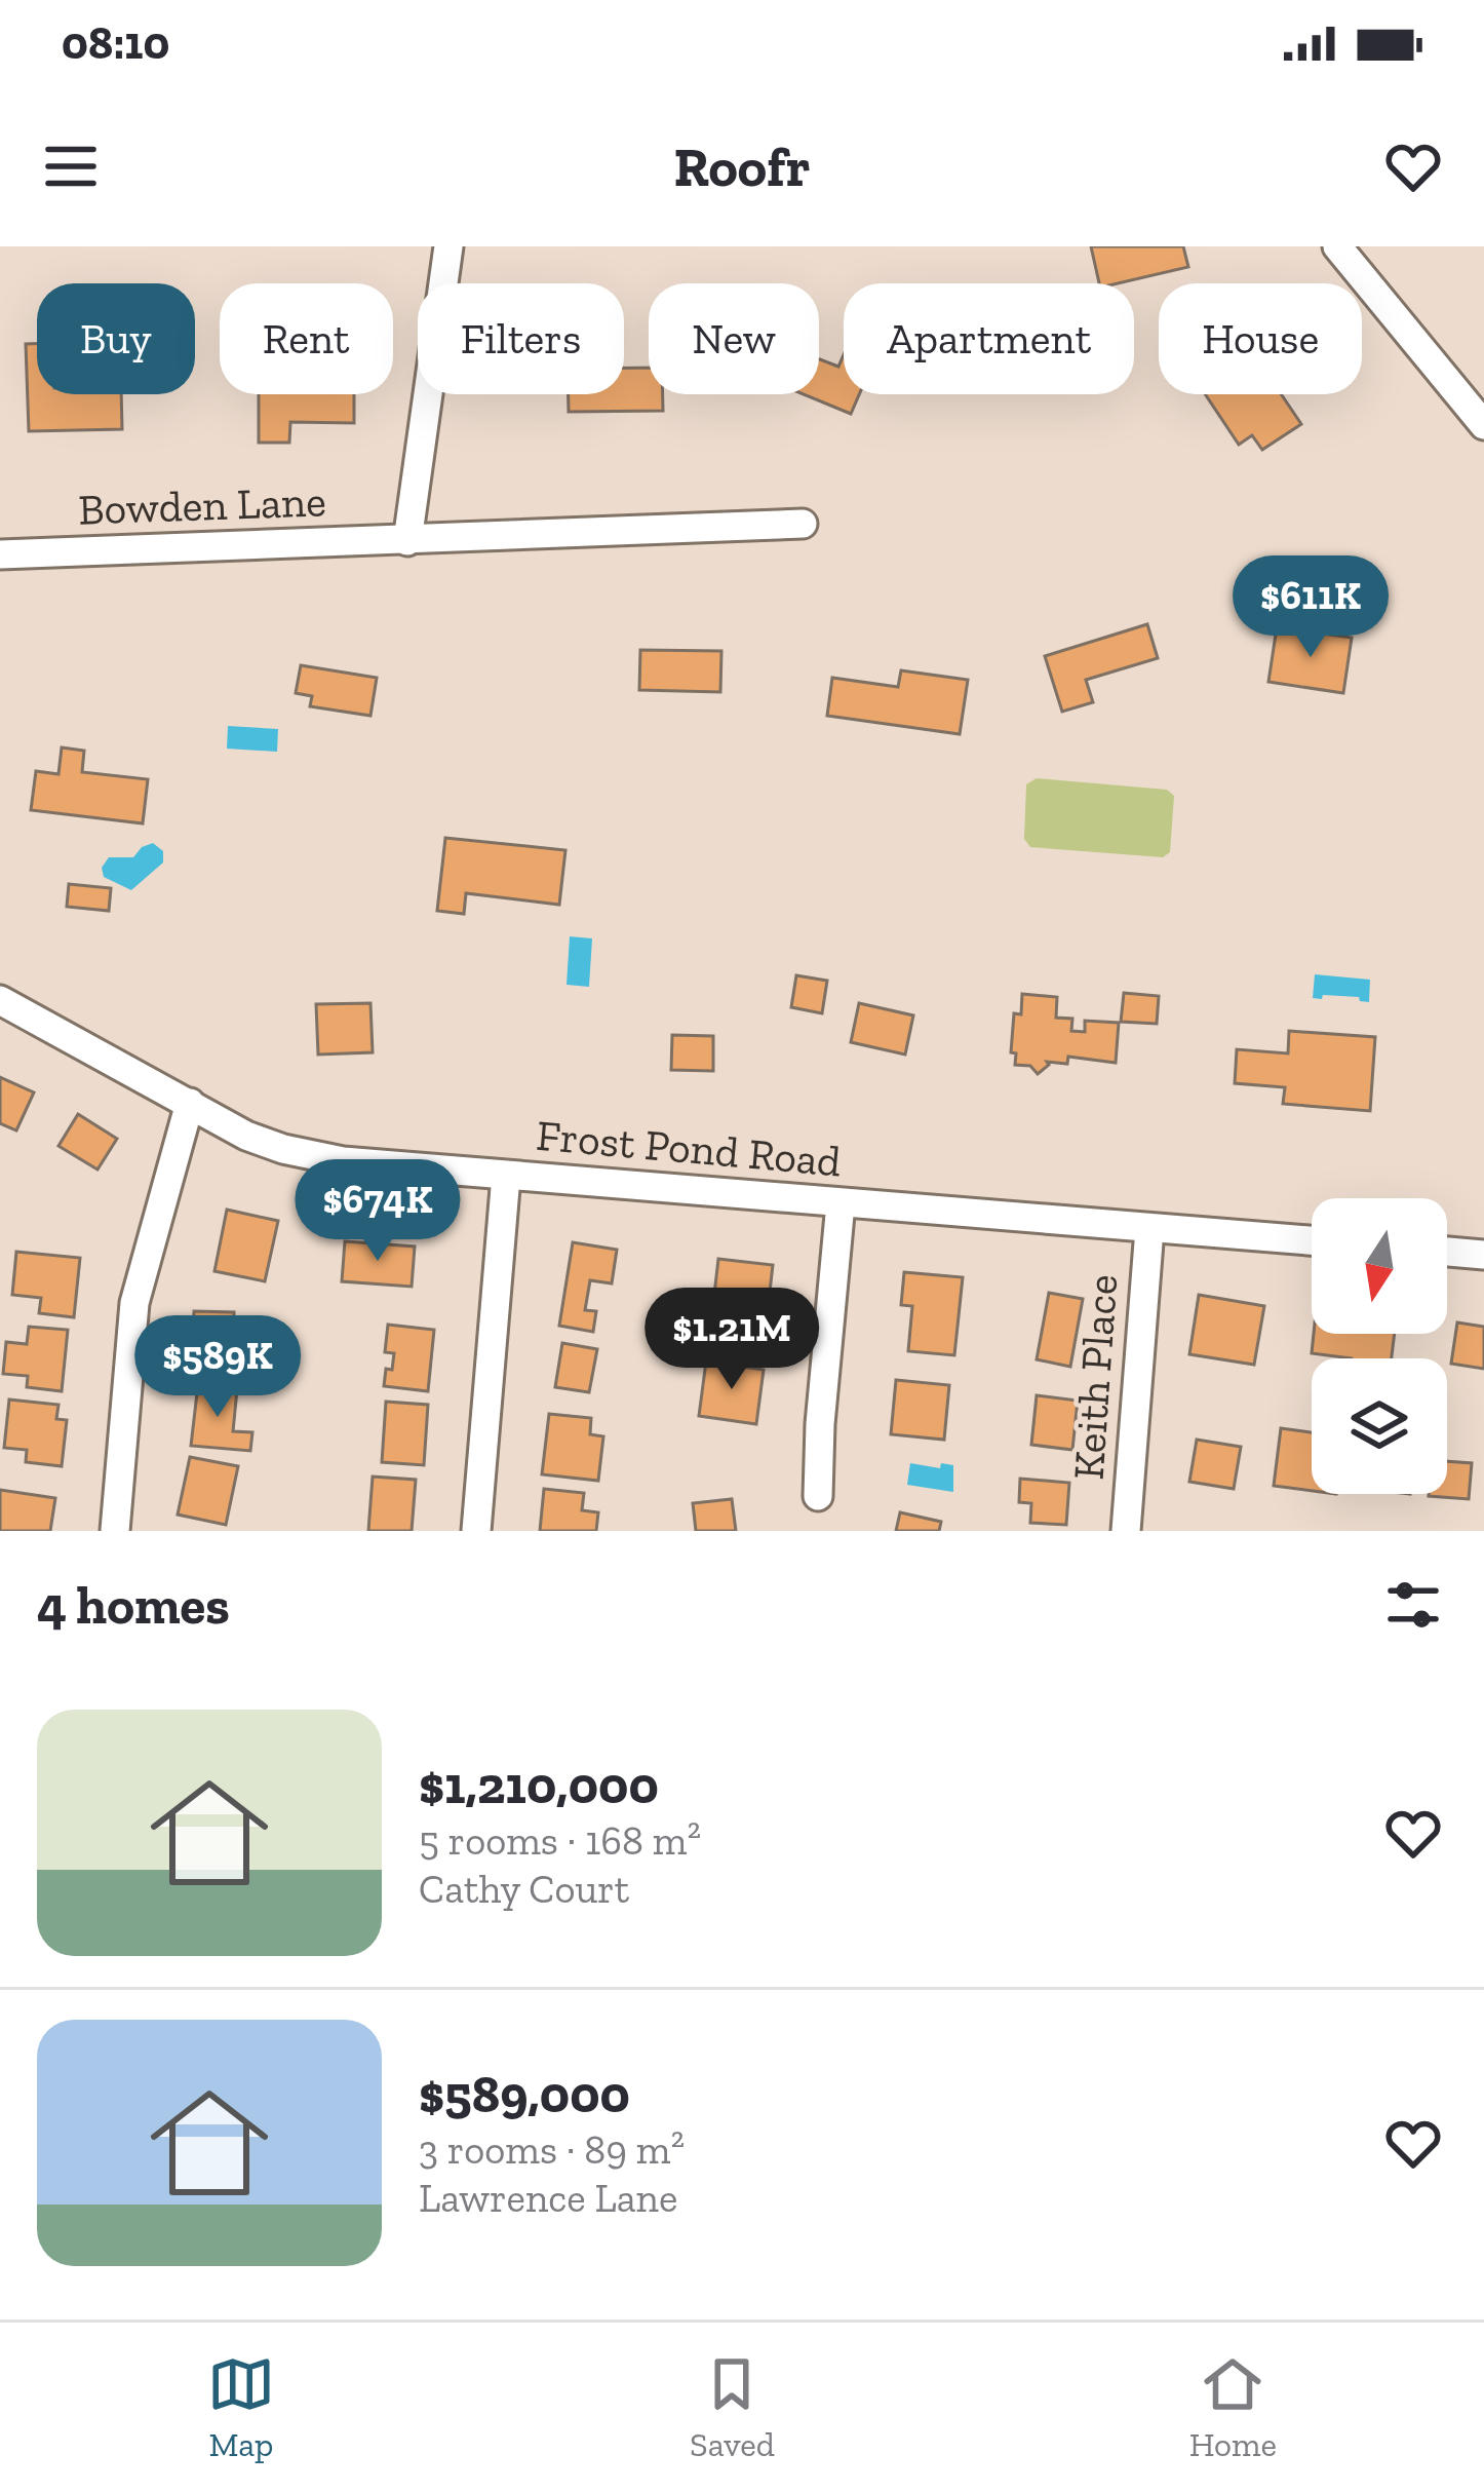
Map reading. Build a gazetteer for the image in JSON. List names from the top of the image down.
{
  "streets": {
    "street": ["Bowden Lane", "Frost Pond Road", "Keith Place"]
  },
  "crossings": [
    ["Frost Pond Road", "Keith Place"]
  ],
  "north": "bottom",
  "page": {
    "status": "08:10",
    "header": "Roofr",
    "chip": [
      "Buy",
      "Rent",
      "Filters",
      "New",
      "Apartment",
      "House"
    ],
    "price": [
      "$611K",
      "$674K",
      "$1.21M",
      "$589K"
    ],
    "heading": "4 homes",
    "list": [
      {
        "name": "$1,210,000",
        "note": "5 rooms · 168 m² · Cathy Court"
      },
      {
        "name": "$589,000",
        "note": "3 rooms · 89 m² · Lawrence Lane"
      }
    ],
    "tabs": ["Map", "Saved", "Home"]
  }
}
